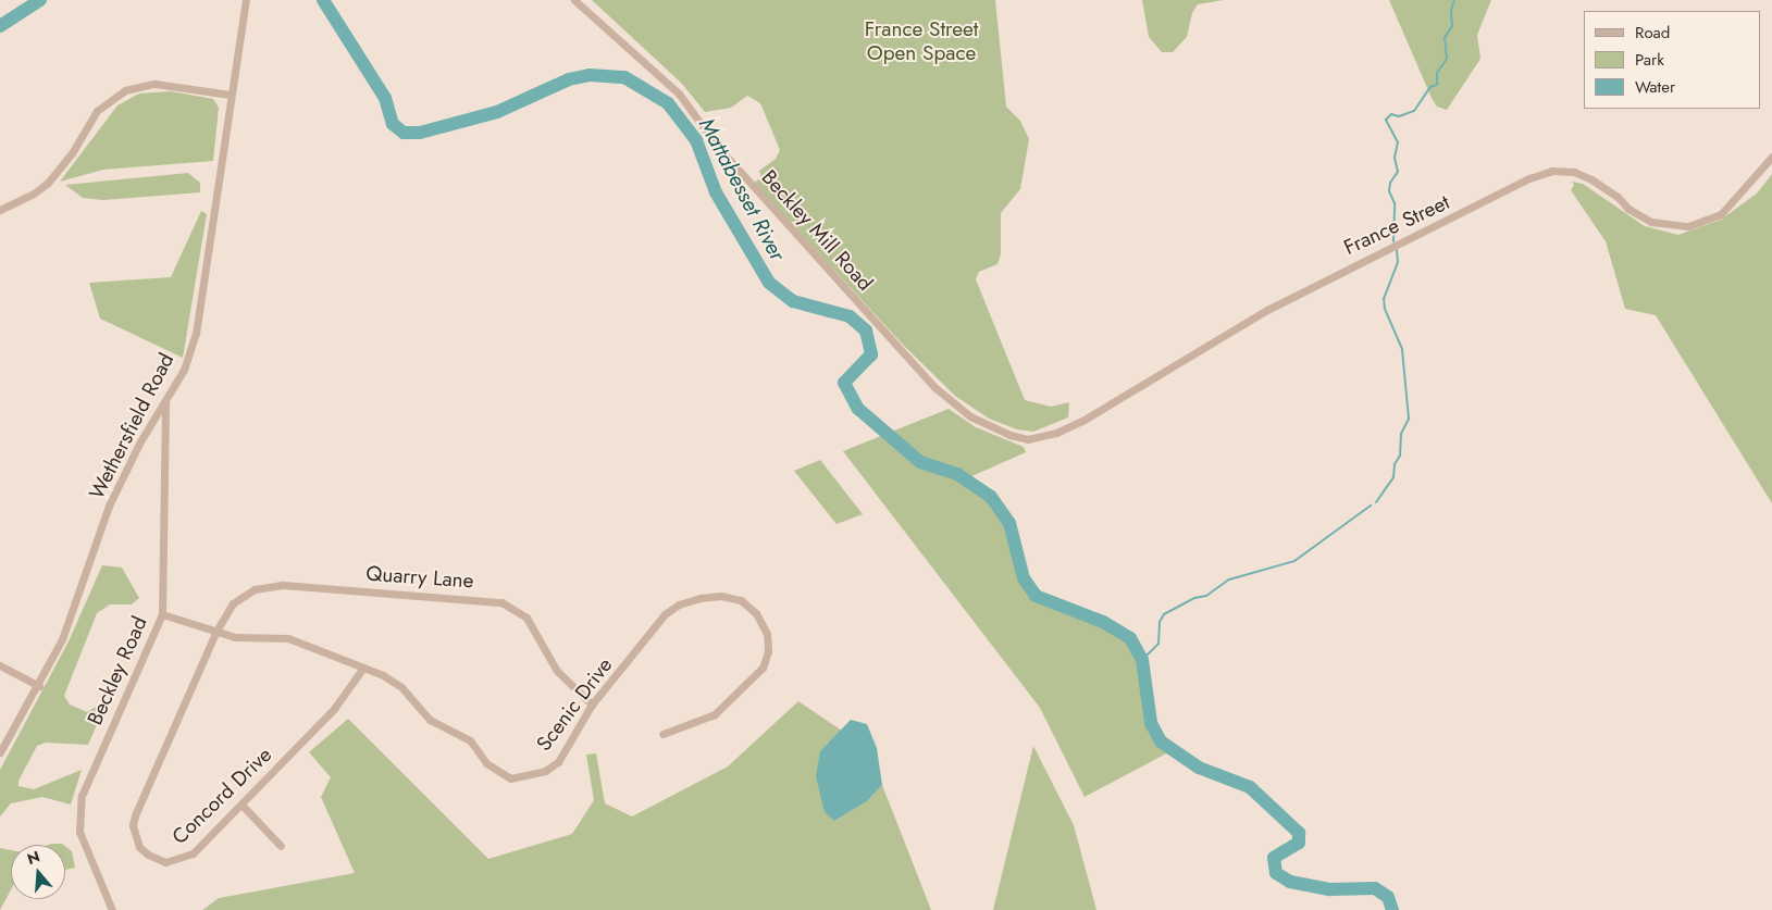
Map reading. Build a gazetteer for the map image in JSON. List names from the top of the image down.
{
  "streets": {
    "street": [
      "France Street",
      "Beckley Mill Road",
      "Wethersfield Road",
      "Quarry Lane",
      "Beckley Road",
      "Scenic Drive",
      "Concord Drive"
    ]
  },
  "crossings": [
    ["France Street", "Beckley Mill Road"],
    ["Wethersfield Road", "Beckley Road"],
    ["Quarry Lane", "Scenic Drive"],
    ["Quarry Lane", "Concord Drive"],
    ["Beckley Road", "Scenic Drive"],
    ["Scenic Drive", "Concord Drive"]
  ],
  "water": ["Mattabesset River"],
  "parks": ["France Street Open Space"],
  "legend": ["Road", "Park", "Water"],
  "north": "top"
}
